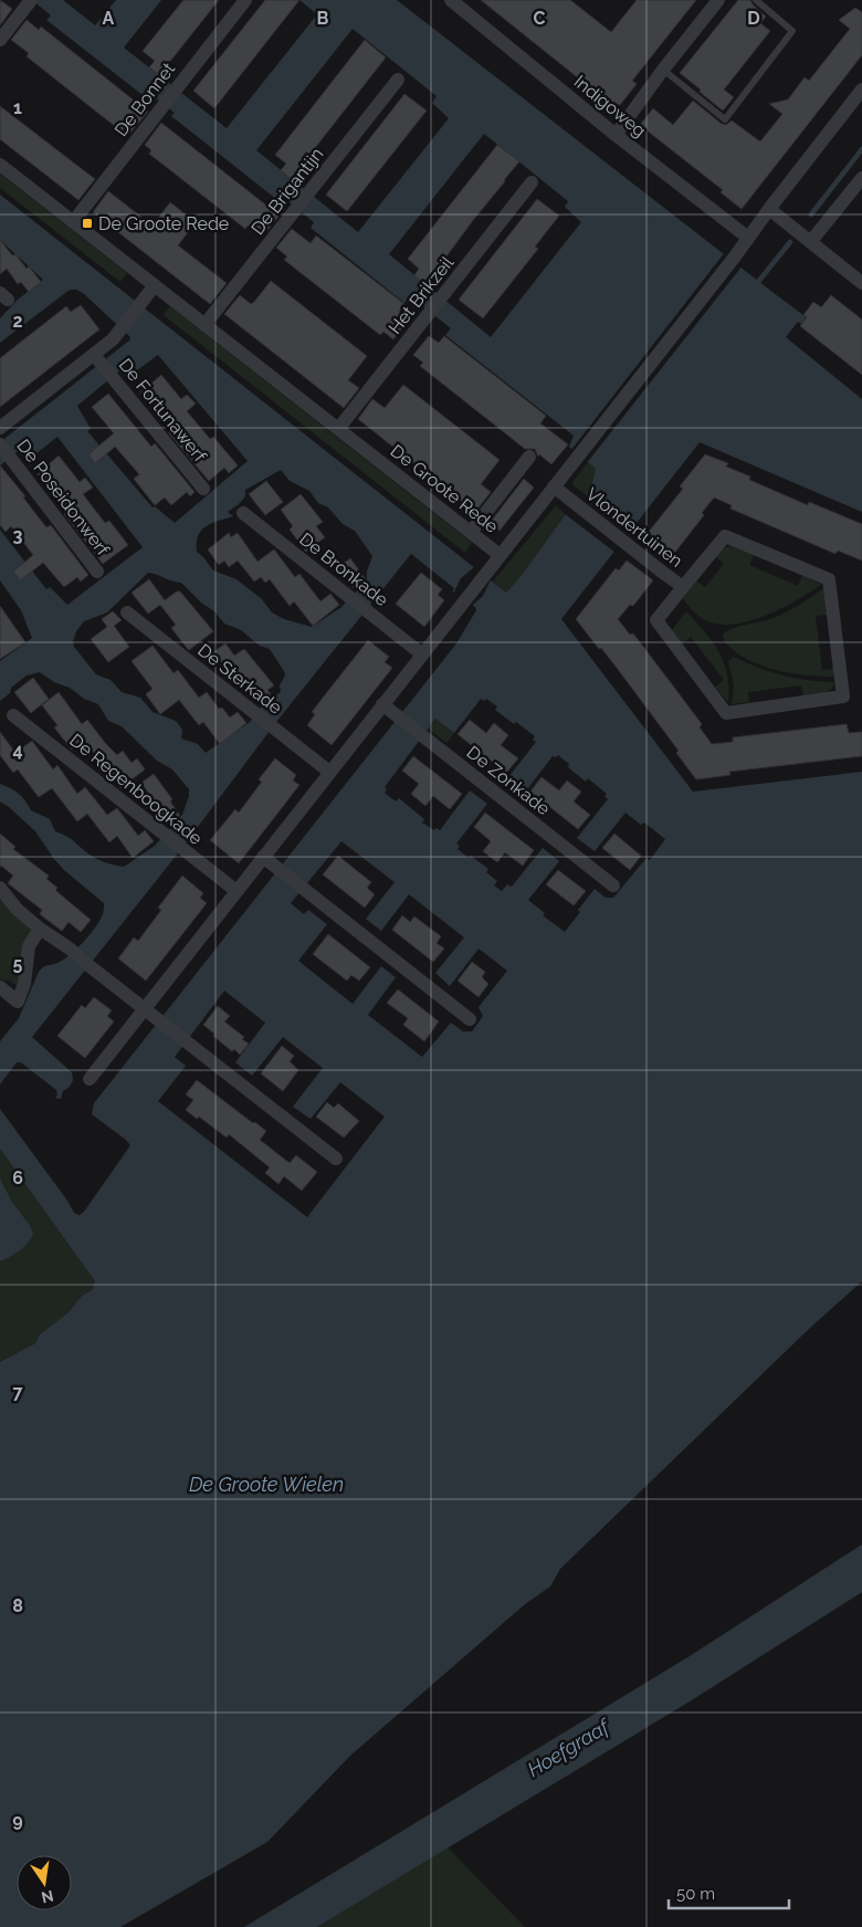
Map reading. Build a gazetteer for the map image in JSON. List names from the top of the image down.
{
  "streets": {
    "street": [
      "De Bonnet",
      "Indigoweg",
      "De Brigantijn",
      "Het Brikzeil",
      "De Fortunawerf",
      "De Groote Rede",
      "De Poseidonwerf",
      "Vlondertuinen",
      "De Bronkade",
      "De Sterkade",
      "De Zonkade",
      "De Regenboogkade"
    ]
  },
  "crossings": [
    ["De Bonnet", "De Groote Rede"],
    ["De Brigantijn", "De Groote Rede"],
    ["Het Brikzeil", "De Groote Rede"]
  ],
  "water": ["De Groote Wielen", "Hoefgraaf"],
  "places": {
    "transit": ["De Groote Rede"]
  },
  "scale_bar": "50 m",
  "north": "bottom",
  "grid": {
    "columns": [
      "A",
      "B",
      "C",
      "D"
    ],
    "rows": [
      "1",
      "2",
      "3",
      "4",
      "5",
      "6",
      "7",
      "8",
      "9"
    ]
  }
}
